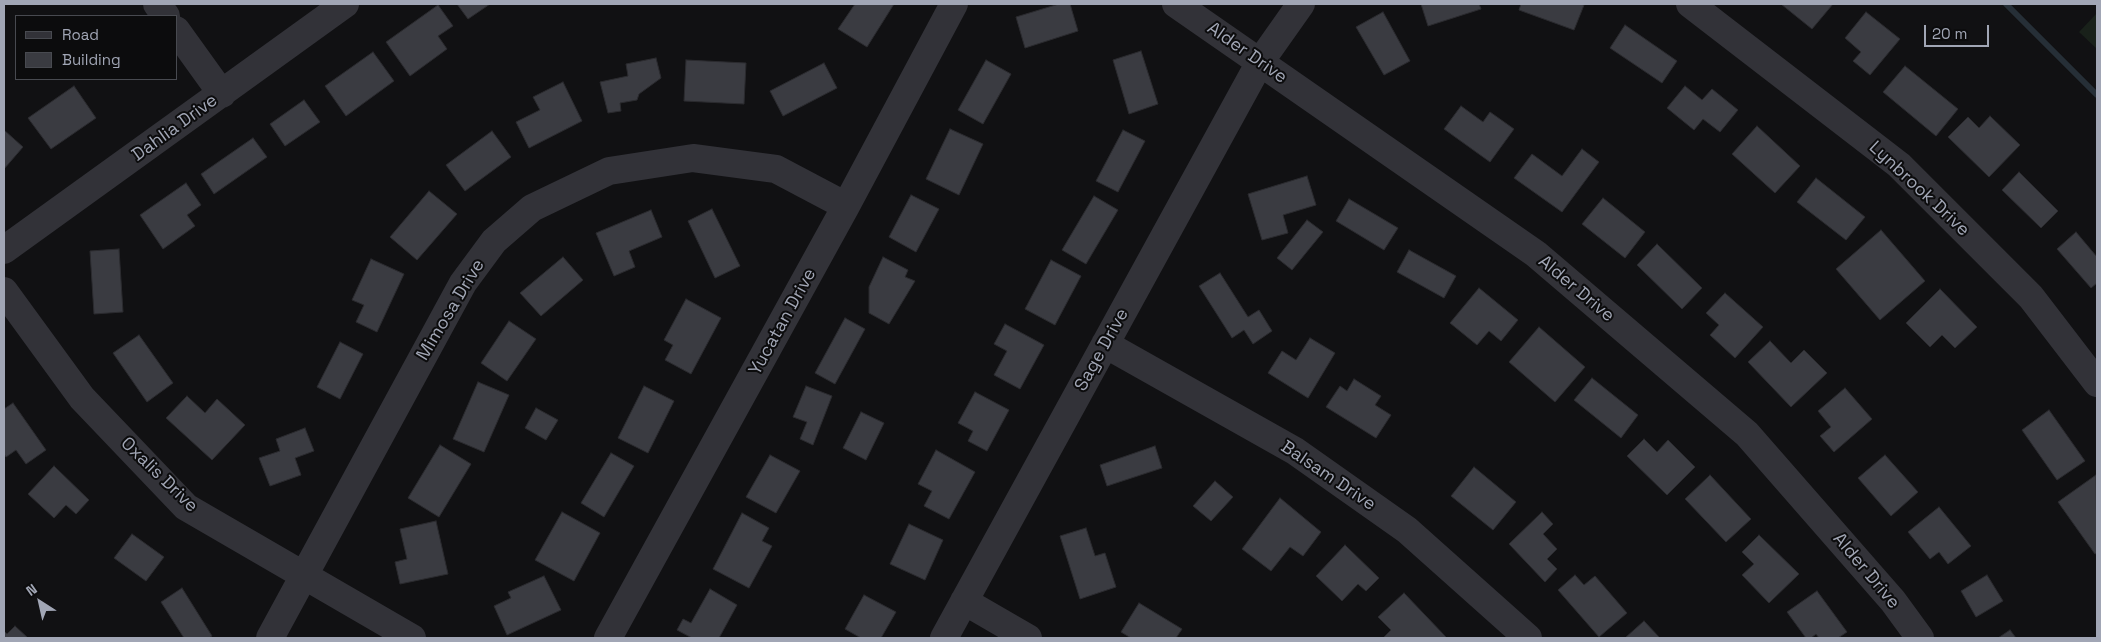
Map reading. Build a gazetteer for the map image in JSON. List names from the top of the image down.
{
  "streets": {
    "street": [
      "Alder Drive",
      "Dahlia Drive",
      "Lynbrook Drive",
      "Mimosa Drive",
      "Yucatan Drive",
      "Sage Drive",
      "Oxalis Drive",
      "Balsam Drive"
    ]
  },
  "crossings": [
    ["Alder Drive", "Sage Drive"],
    ["Mimosa Drive", "Yucatan Drive"],
    ["Mimosa Drive", "Oxalis Drive"],
    ["Sage Drive", "Balsam Drive"]
  ],
  "legend": ["Road", "Building"],
  "scale_bar": "20 m",
  "north": "top left"
}
